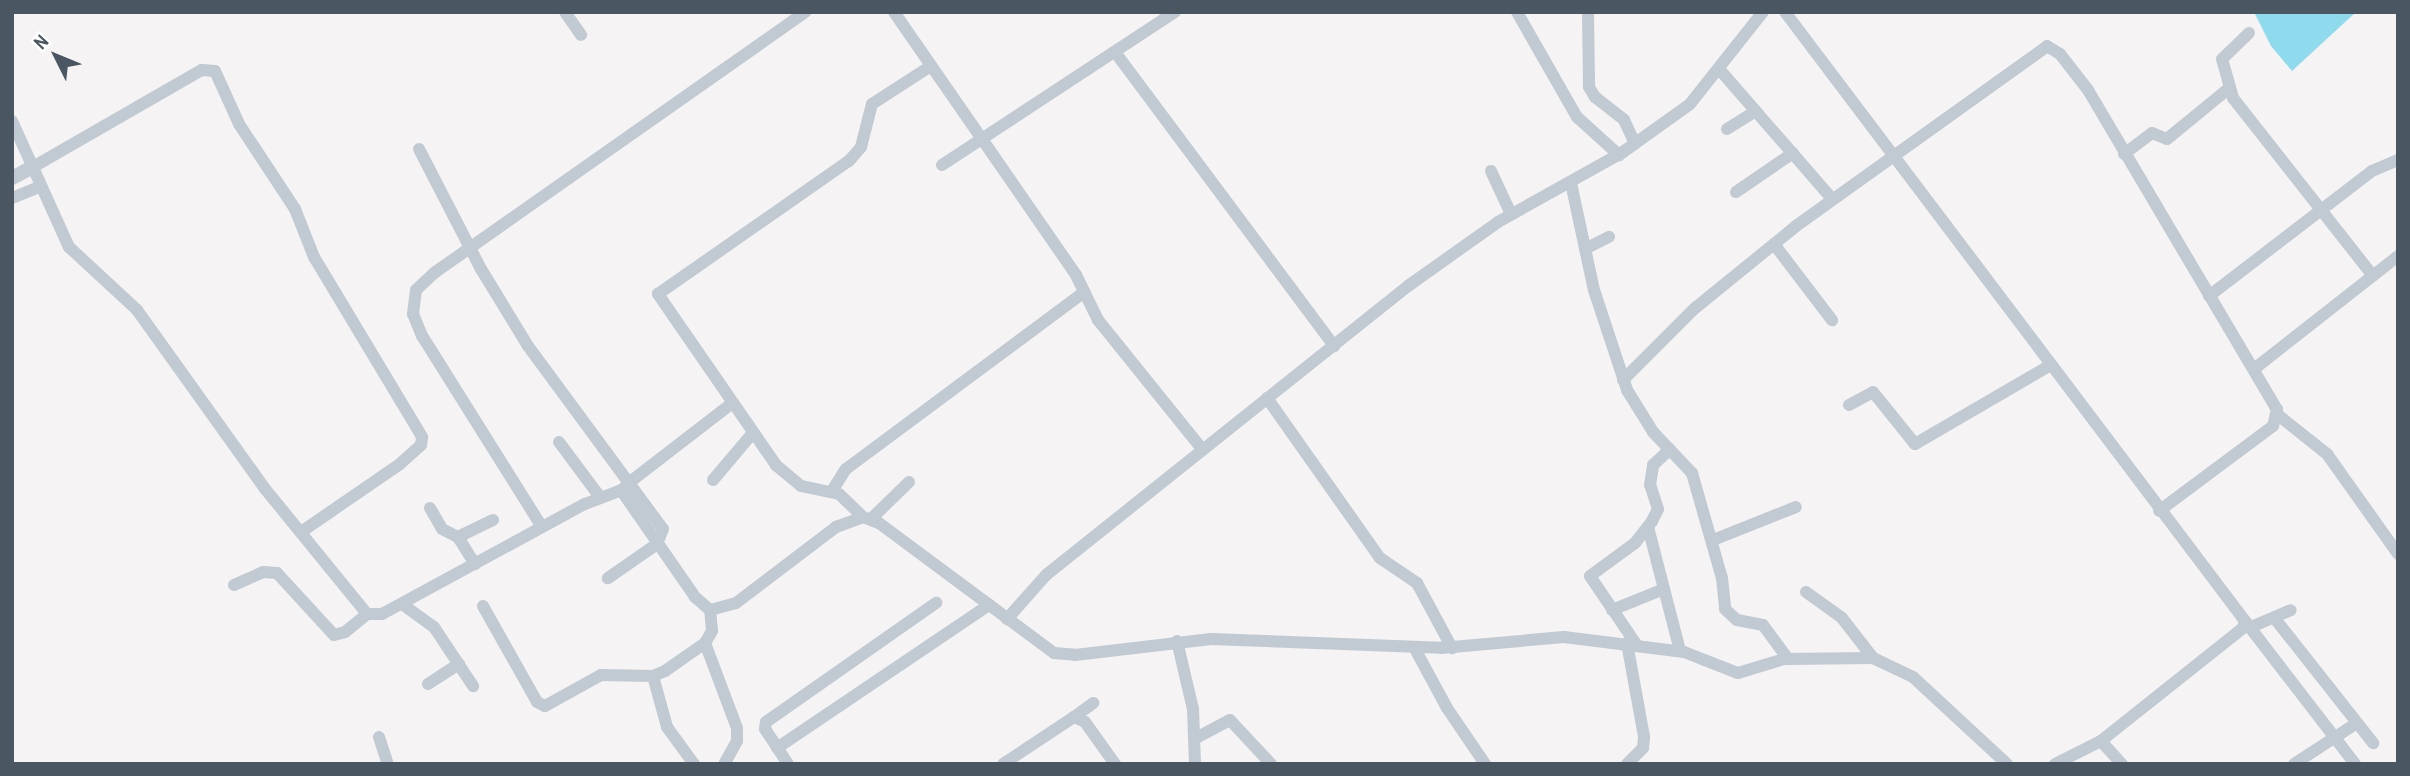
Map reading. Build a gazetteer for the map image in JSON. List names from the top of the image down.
{
  "north": "top left"
}
